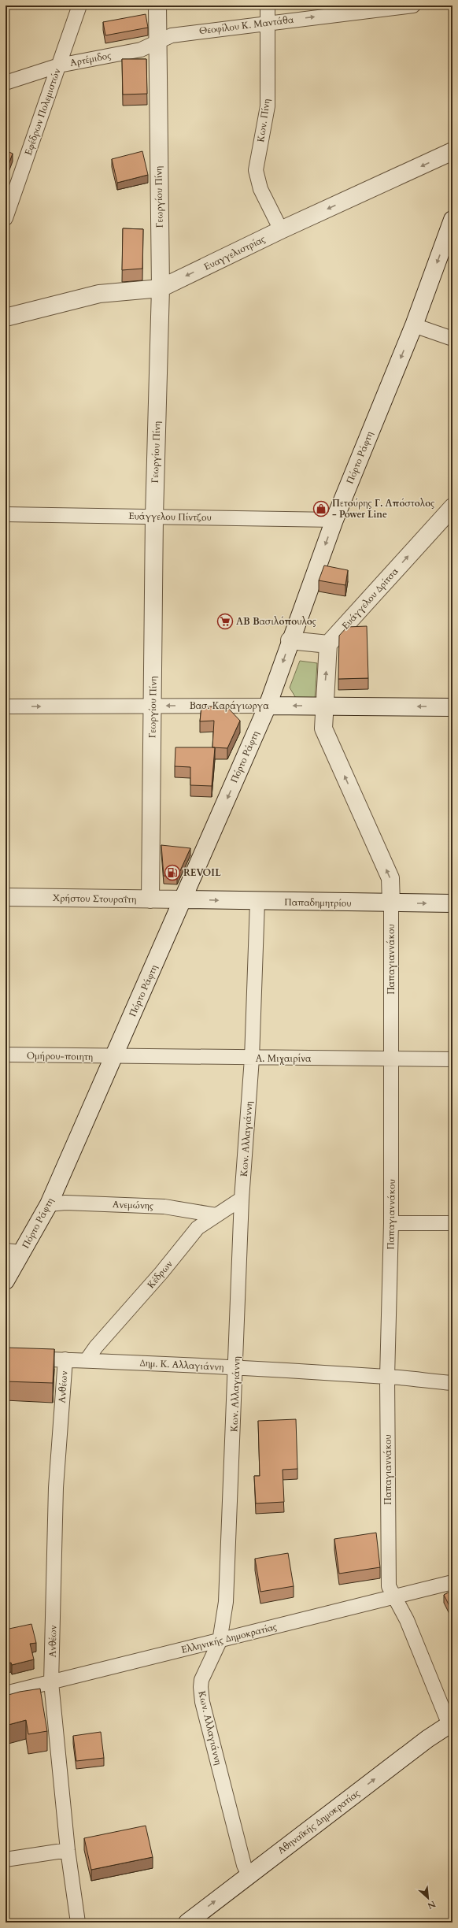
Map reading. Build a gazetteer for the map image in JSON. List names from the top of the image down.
{
  "streets": {
    "street": [
      "Θεοφίλου Κ. Μαντάθα",
      "Αρτέμιδος",
      "Εφέδρων Πολεμιστών",
      "Κων. Πίνη",
      "Γεωργίου Πίνη",
      "Ευαγγελιστρίας",
      "Πόρτο Ράφτη",
      "Ευάγγελου Πίντζου",
      "Ευάγγελου Δρίτσα",
      "Βασ. Καράγιωργα",
      "Χρήστου Στουραΐτη",
      "Παπαδημητρίου",
      "Παπαγιαννάκου",
      "Ομήρου-ποιητη",
      "Α. Μιχαιρίνα",
      "Κων. Αλλαγιάννη",
      "Ανεμώνης",
      "Κέδρων",
      "Δημ. Κ. Αλλαγιάννη",
      "Ανθέων",
      "Ελληνικής Δημοκρατίας",
      "Αθηναϊκής Δημοκρατίας"
    ]
  },
  "crossings": [
    ["Θεοφίλου Κ. Μαντάθα", "Αρτέμιδος"],
    ["Θεοφίλου Κ. Μαντάθα", "Κων. Πίνη"],
    ["Θεοφίλου Κ. Μαντάθα", "Γεωργίου Πίνη"],
    ["Αρτέμιδος", "Εφέδρων Πολεμιστών"],
    ["Αρτέμιδος", "Γεωργίου Πίνη"],
    ["Κων. Πίνη", "Ευαγγελιστρίας"],
    ["Γεωργίου Πίνη", "Ευαγγελιστρίας"],
    ["Γεωργίου Πίνη", "Ευάγγελου Πίντζου"],
    ["Γεωργίου Πίνη", "Βασ. Καράγιωργα"],
    ["Γεωργίου Πίνη", "Χρήστου Στουραΐτη"],
    ["Πόρτο Ράφτη", "Ευάγγελου Πίντζου"],
    ["Πόρτο Ράφτη", "Βασ. Καράγιωργα"],
    ["Πόρτο Ράφτη", "Χρήστου Στουραΐτη"],
    ["Πόρτο Ράφτη", "Παπαδημητρίου"],
    ["Πόρτο Ράφτη", "Ομήρου-ποιητη"],
    ["Πόρτο Ράφτη", "Α. Μιχαιρίνα"],
    ["Πόρτο Ράφτη", "Ανεμώνης"],
    ["Βασ. Καράγιωργα", "Παπαγιαννάκου"],
    ["Χρήστου Στουραΐτη", "Παπαδημητρίου"],
    ["Παπαδημητρίου", "Παπαγιαννάκου"],
    ["Παπαδημητρίου", "Κων. Αλλαγιάννη"],
    ["Παπαγιαννάκου", "Α. Μιχαιρίνα"],
    ["Παπαγιαννάκου", "Δημ. Κ. Αλλαγιάννη"],
    ["Παπαγιαννάκου", "Ελληνικής Δημοκρατίας"],
    ["Παπαγιαννάκου", "Αθηναϊκής Δημοκρατίας"],
    ["Ομήρου-ποιητη", "Α. Μιχαιρίνα"],
    ["Α. Μιχαιρίνα", "Κων. Αλλαγιάννη"],
    ["Κων. Αλλαγιάννη", "Κέδρων"],
    ["Κων. Αλλαγιάννη", "Δημ. Κ. Αλλαγιάννη"],
    ["Κων. Αλλαγιάννη", "Ελληνικής Δημοκρατίας"],
    ["Κων. Αλλαγιάννη", "Αθηναϊκής Δημοκρατίας"],
    ["Ανεμώνης", "Κέδρων"],
    ["Κέδρων", "Δημ. Κ. Αλλαγιάννη"],
    ["Δημ. Κ. Αλλαγιάννη", "Ανθέων"],
    ["Ανθέων", "Ελληνικής Δημοκρατίας"]
  ],
  "one_way": [
    "Θεοφίλου Κ. Μαντάθα",
    "Ευαγγελιστρίας",
    "Πόρτο Ράφτη",
    "Ευάγγελου Δρίτσα",
    "Παπαδημητρίου",
    "Αθηναϊκής Δημοκρατίας"
  ],
  "places": {
    "shop": ["Πετούρης Γ. Απόστολος - Power Line"],
    "supermarket": ["ΑΒ Βασιλόπουλος"],
    "fuel station": ["REVOIL"]
  },
  "north": "bottom right"
}
